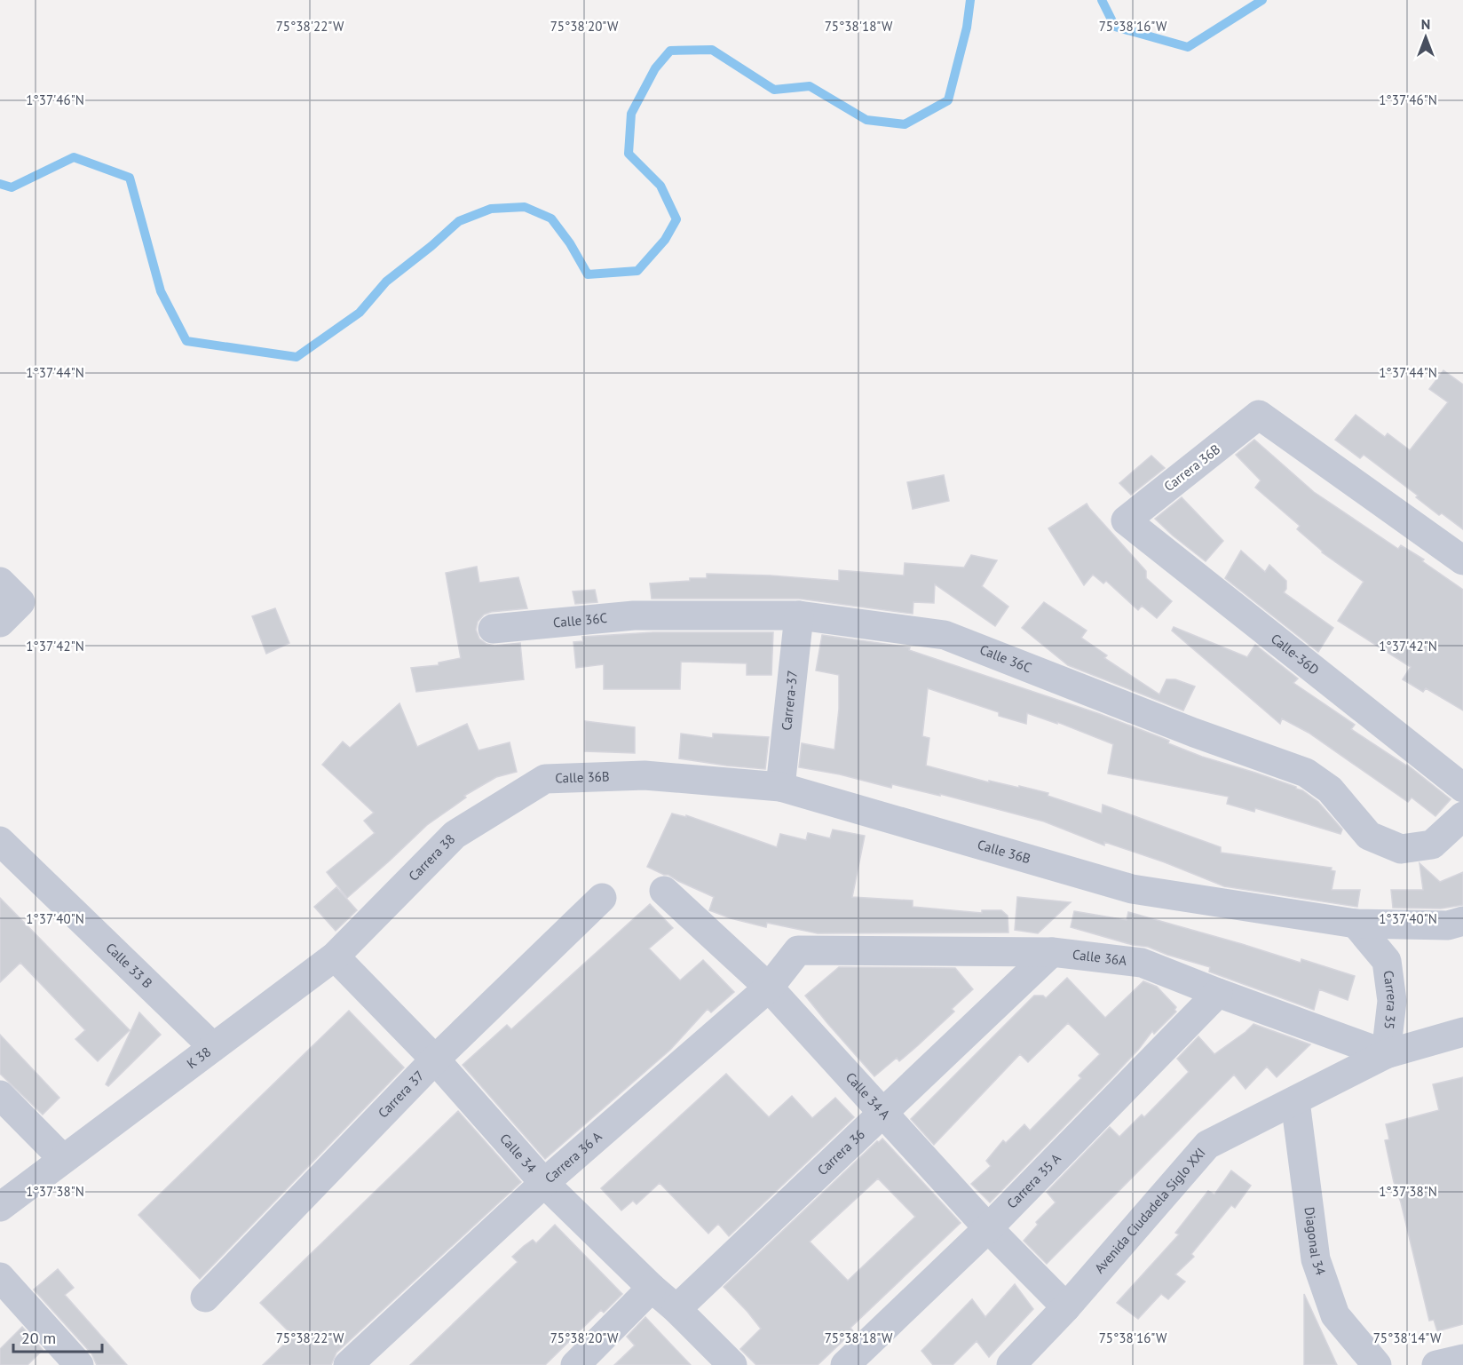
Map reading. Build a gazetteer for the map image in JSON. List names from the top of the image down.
{
  "streets": {
    "street": [
      "Carrera 36B",
      "Calle 36C",
      "Calle-36D",
      "Carrera-37",
      "Calle 36B",
      "Carrera 38",
      "Calle 36A",
      "Calle 33 B",
      "Carrera 35",
      "K 38",
      "Carrera 37",
      "Calle 34 A",
      "Carrera 36",
      "Calle 34",
      "Carrera 36 A",
      "Carrera 35 A",
      "Avenida Ciudadela Siglo XXI",
      "Diagonal 34"
    ]
  },
  "crossings": [
    ["Carrera 36B", "Calle-36D"],
    ["Calle 36C", "Carrera-37"],
    ["Carrera-37", "Calle 36B"],
    ["Calle 36B", "Carrera 38"],
    ["Calle 36B", "Carrera 35"],
    ["Carrera 38", "K 38"],
    ["Carrera 38", "Calle 34"],
    ["Calle 36A", "Carrera 35"],
    ["Calle 36A", "Carrera 36"],
    ["Calle 36A", "Carrera 36 A"],
    ["Calle 36A", "Carrera 35 A"],
    ["Calle 36A", "Avenida Ciudadela Siglo XXI"],
    ["Calle 33 B", "K 38"],
    ["Carrera 35", "Avenida Ciudadela Siglo XXI"],
    ["K 38", "Calle 34"],
    ["Carrera 37", "Calle 34"],
    ["Calle 34 A", "Carrera 36"],
    ["Calle 34 A", "Carrera 36 A"],
    ["Calle 34 A", "Carrera 35 A"],
    ["Calle 34 A", "Avenida Ciudadela Siglo XXI"],
    ["Carrera 36", "Calle 34"],
    ["Calle 34", "Carrera 36 A"],
    ["Avenida Ciudadela Siglo XXI", "Diagonal 34"]
  ],
  "scale_bar": "20 m",
  "north": "top",
  "coordinates": [
    "75°38'22\"W",
    "75°38'20\"W",
    "75°38'18\"W",
    "75°38'16\"W",
    "1°37'46\"N",
    "1°37'44\"N",
    "1°37'42\"N",
    "1°37'40\"N",
    "1°37'38\"N",
    "75°38'14\"W"
  ]
}
